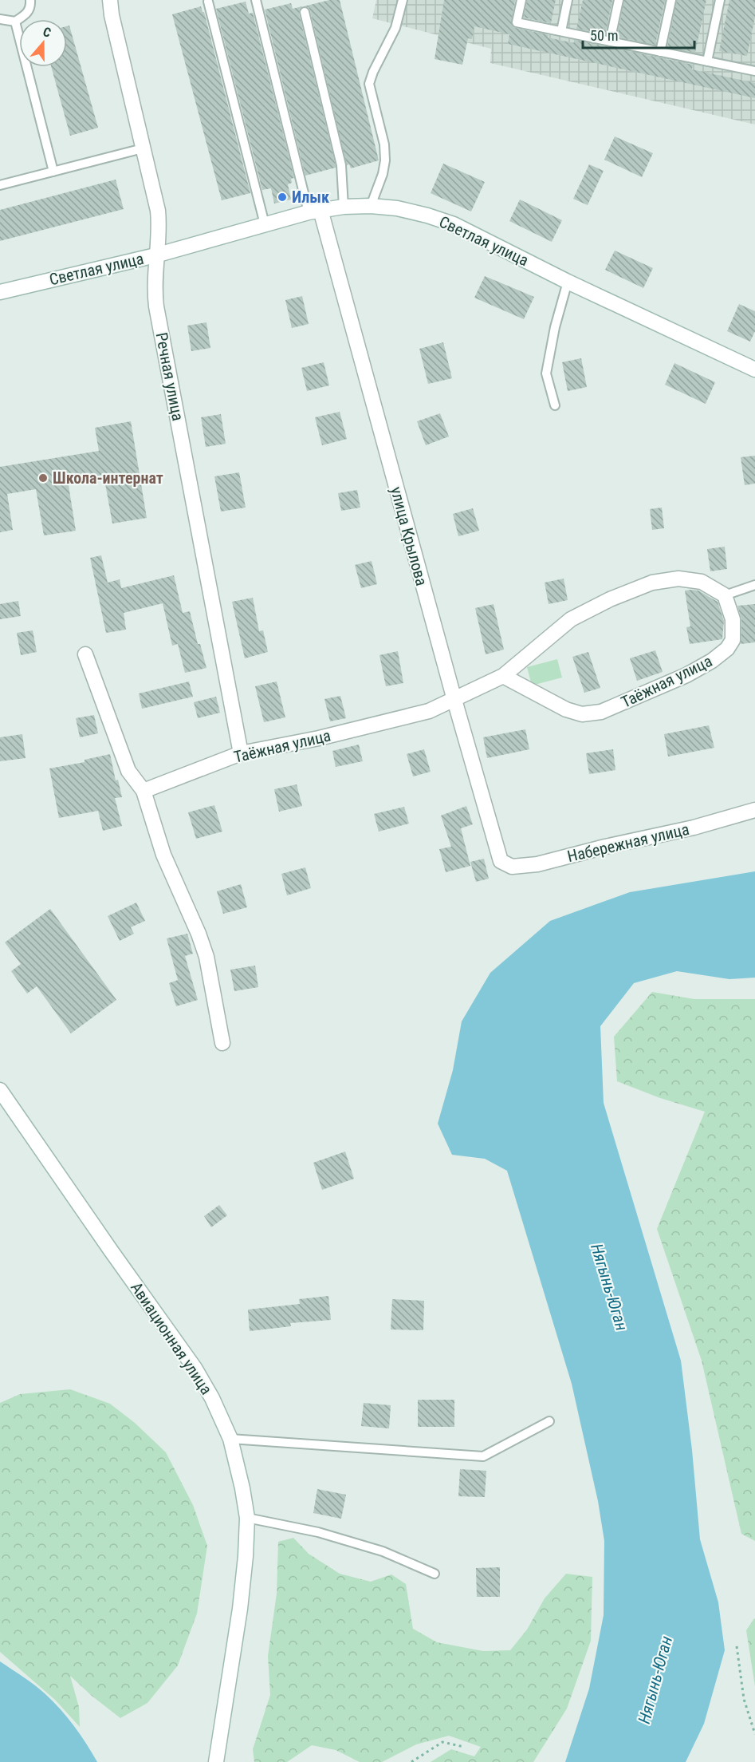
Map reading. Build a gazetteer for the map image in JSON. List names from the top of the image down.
{
  "streets": {
    "street": [
      "Светлая улица",
      "Речная улица",
      "улица Крылова",
      "Таёжная улица",
      "Набережная улица",
      "Авиационная улица"
    ]
  },
  "crossings": [
    ["Светлая улица", "Речная улица"],
    ["Светлая улица", "улица Крылова"],
    ["Речная улица", "Таёжная улица"],
    ["улица Крылова", "Таёжная улица"],
    ["улица Крылова", "Набережная улица"]
  ],
  "water": ["Нягынь-Юган"],
  "places": ["Илык", "Школа-интернат"],
  "scale_bar": "50 m",
  "north": "top"
}
